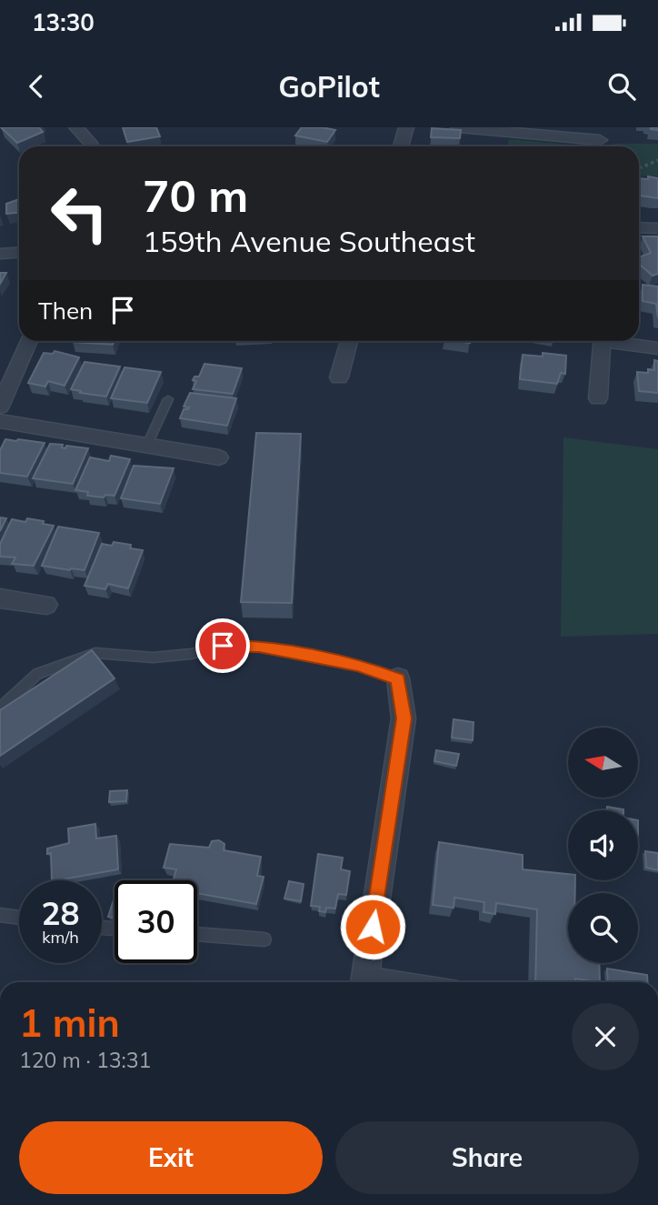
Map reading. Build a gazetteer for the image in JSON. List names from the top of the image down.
{
  "north": "left",
  "page": {
    "status": "13:30",
    "header": "GoPilot",
    "turn": ["70 m", "159th Avenue Southeast"],
    "then": "Then",
    "speed": "28 km/h",
    "limit": "30",
    "heading": ["1 min", "120 m · 13:31"],
    "buttons": ["Exit", "Share"]
  }
}
